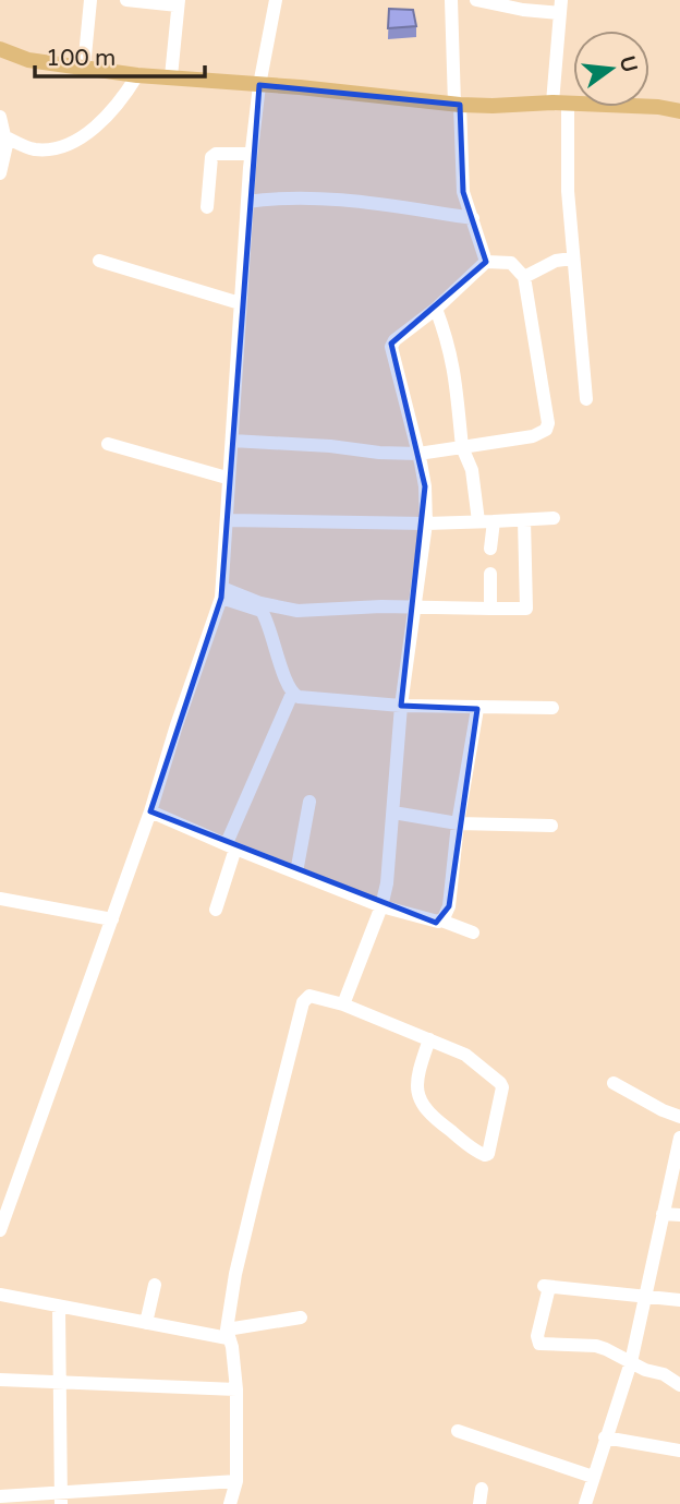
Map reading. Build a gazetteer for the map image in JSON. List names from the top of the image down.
{
  "scale_bar": "100 m",
  "north": "right"
}
